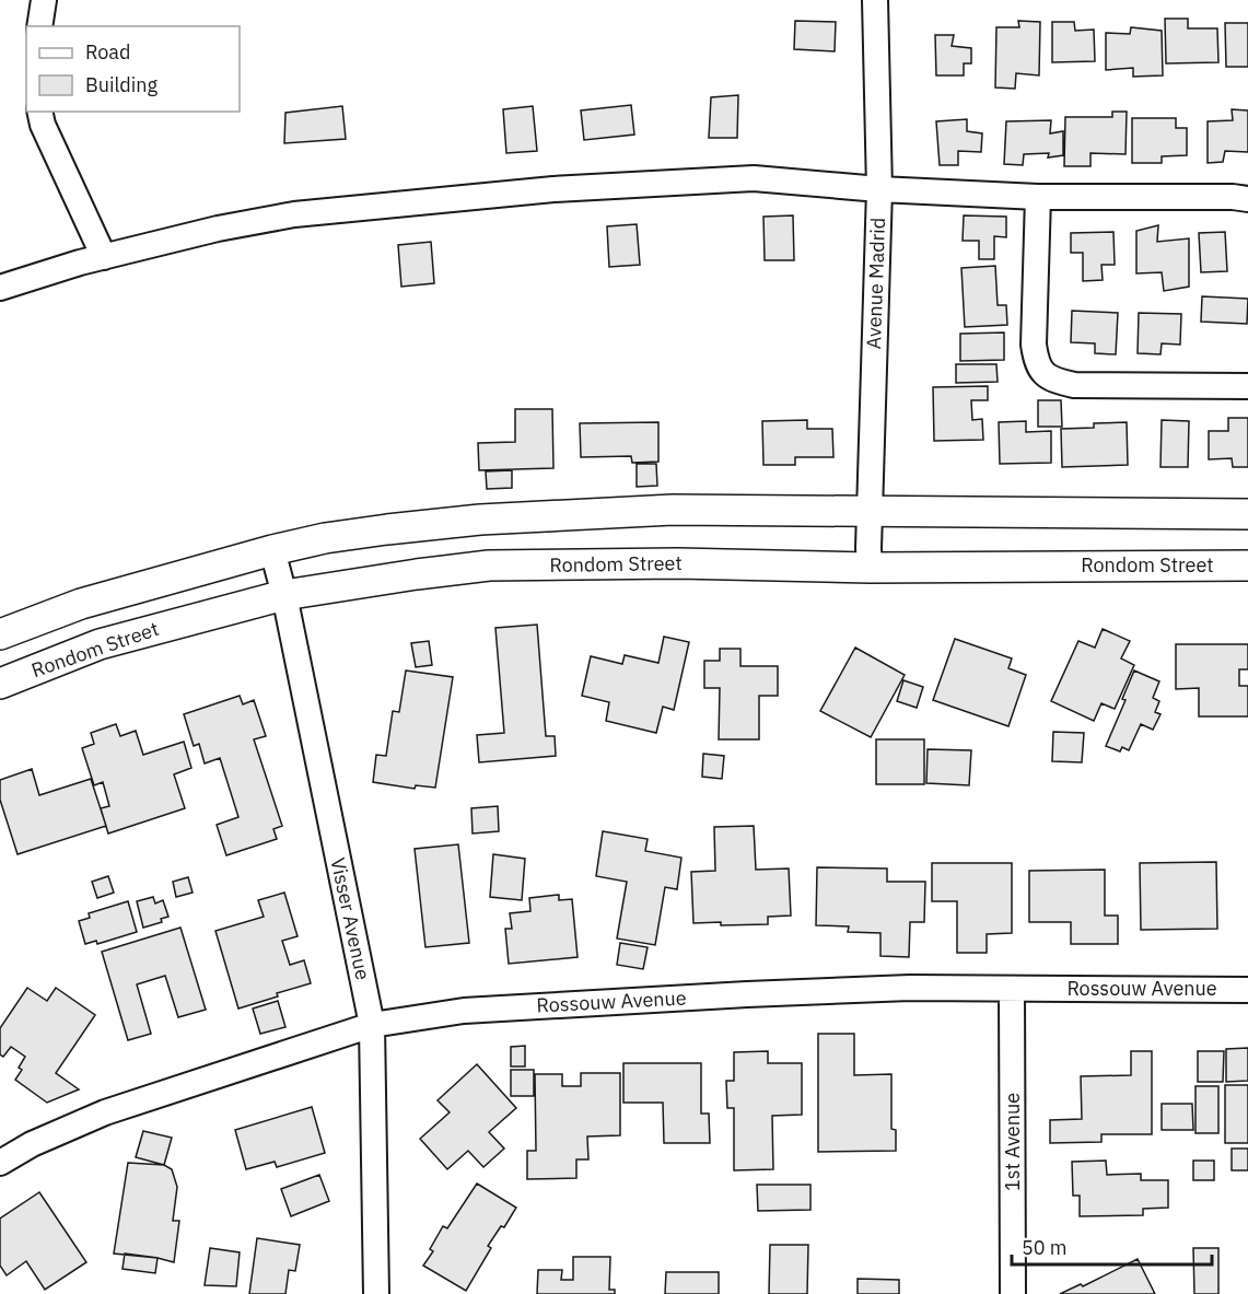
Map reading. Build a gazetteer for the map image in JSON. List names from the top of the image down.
{
  "streets": {
    "street": [
      "Avenue Madrid",
      "Rondom Street",
      "Visser Avenue",
      "Rossouw Avenue",
      "1st Avenue"
    ]
  },
  "crossings": [
    ["Avenue Madrid", "Rondom Street"],
    ["Rondom Street", "Visser Avenue"],
    ["Visser Avenue", "Rossouw Avenue"],
    ["Rossouw Avenue", "1st Avenue"]
  ],
  "legend": ["Road", "Building"],
  "scale_bar": "50 m"
}
